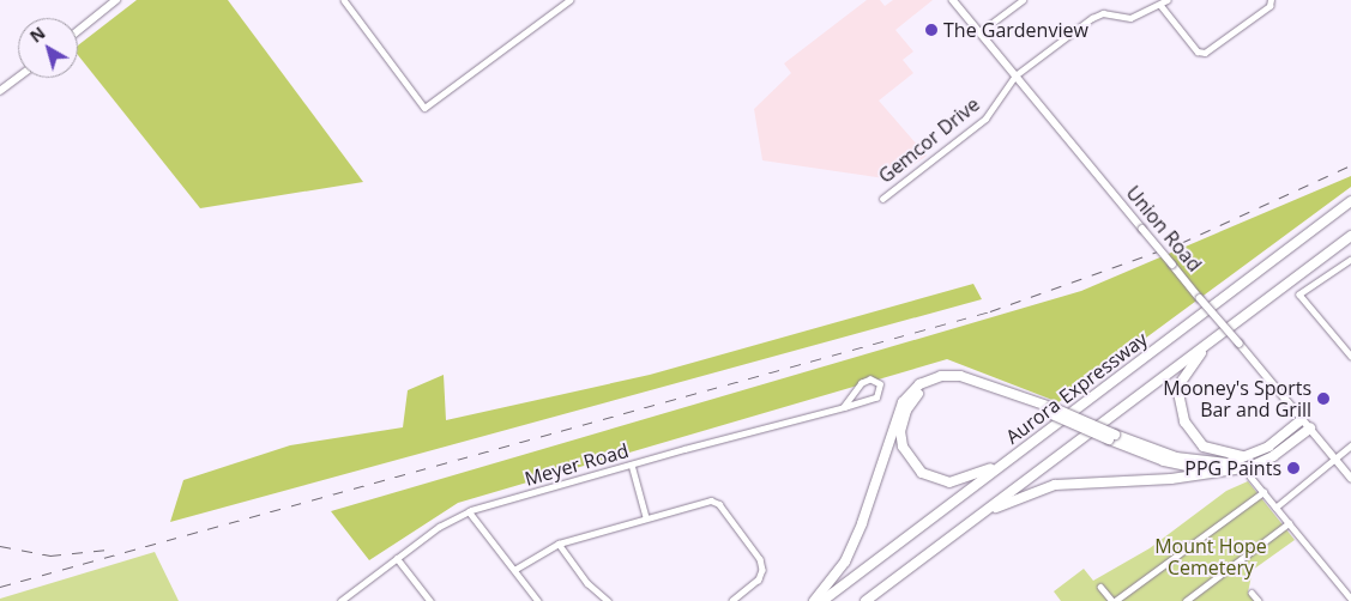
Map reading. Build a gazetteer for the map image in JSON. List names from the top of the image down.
{
  "streets": {
    "highway": ["Aurora Expressway"],
    "main road": ["Union Road"],
    "street": ["Gemcor Drive", "Meyer Road"]
  },
  "crossings": [
    ["Gemcor Drive", "Union Road"]
  ],
  "parks": ["Mount Hope Cemetery"],
  "places": ["The Gardenview", "Mooney's Sports Bar and Grill", "PPG Paints"],
  "north": "top left"
}
